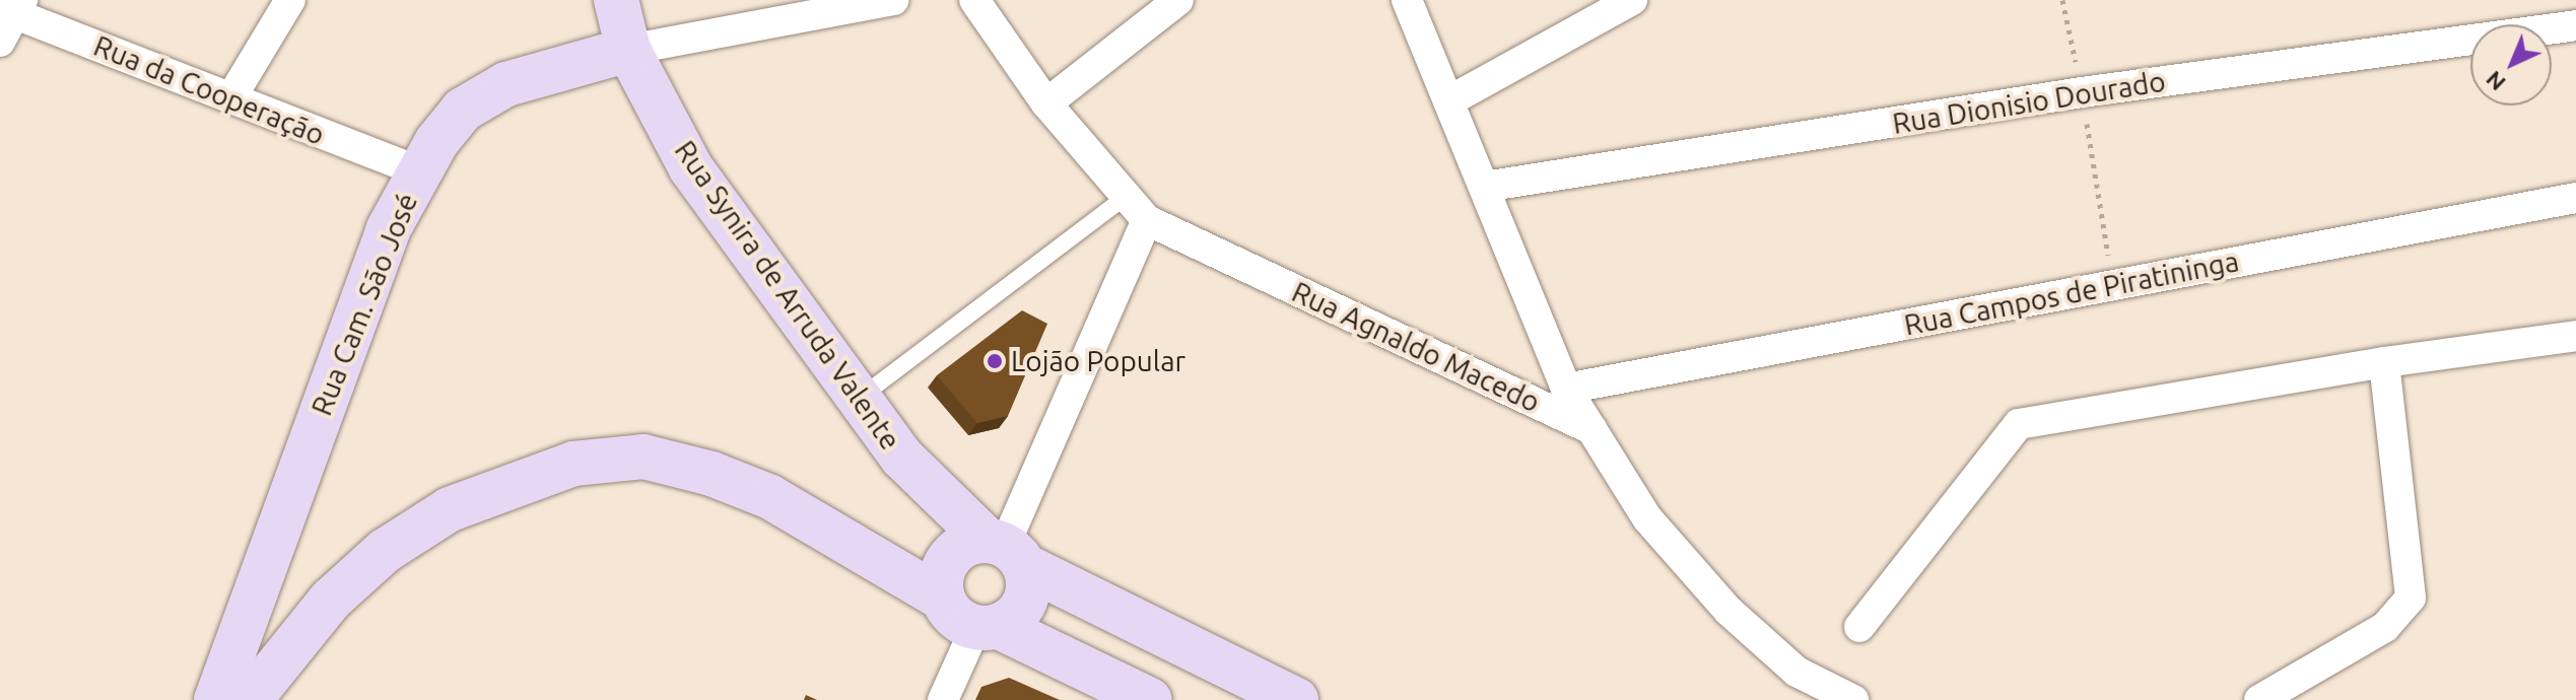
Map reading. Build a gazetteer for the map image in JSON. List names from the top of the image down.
{
  "streets": {
    "street": [
      "Rua da Cooperação",
      "Rua Dionisio Dourado",
      "Rua Campos de Piratininga",
      "Rua Synira de Arruda Valente",
      "Rua Cam. São José",
      "Rua Agnaldo Macedo"
    ]
  },
  "crossings": [
    ["Rua da Cooperação", "Rua Cam. São José"],
    ["Rua Synira de Arruda Valente", "Rua Cam. São José"]
  ],
  "places": ["Lojão Popular"],
  "north": "bottom left"
}
